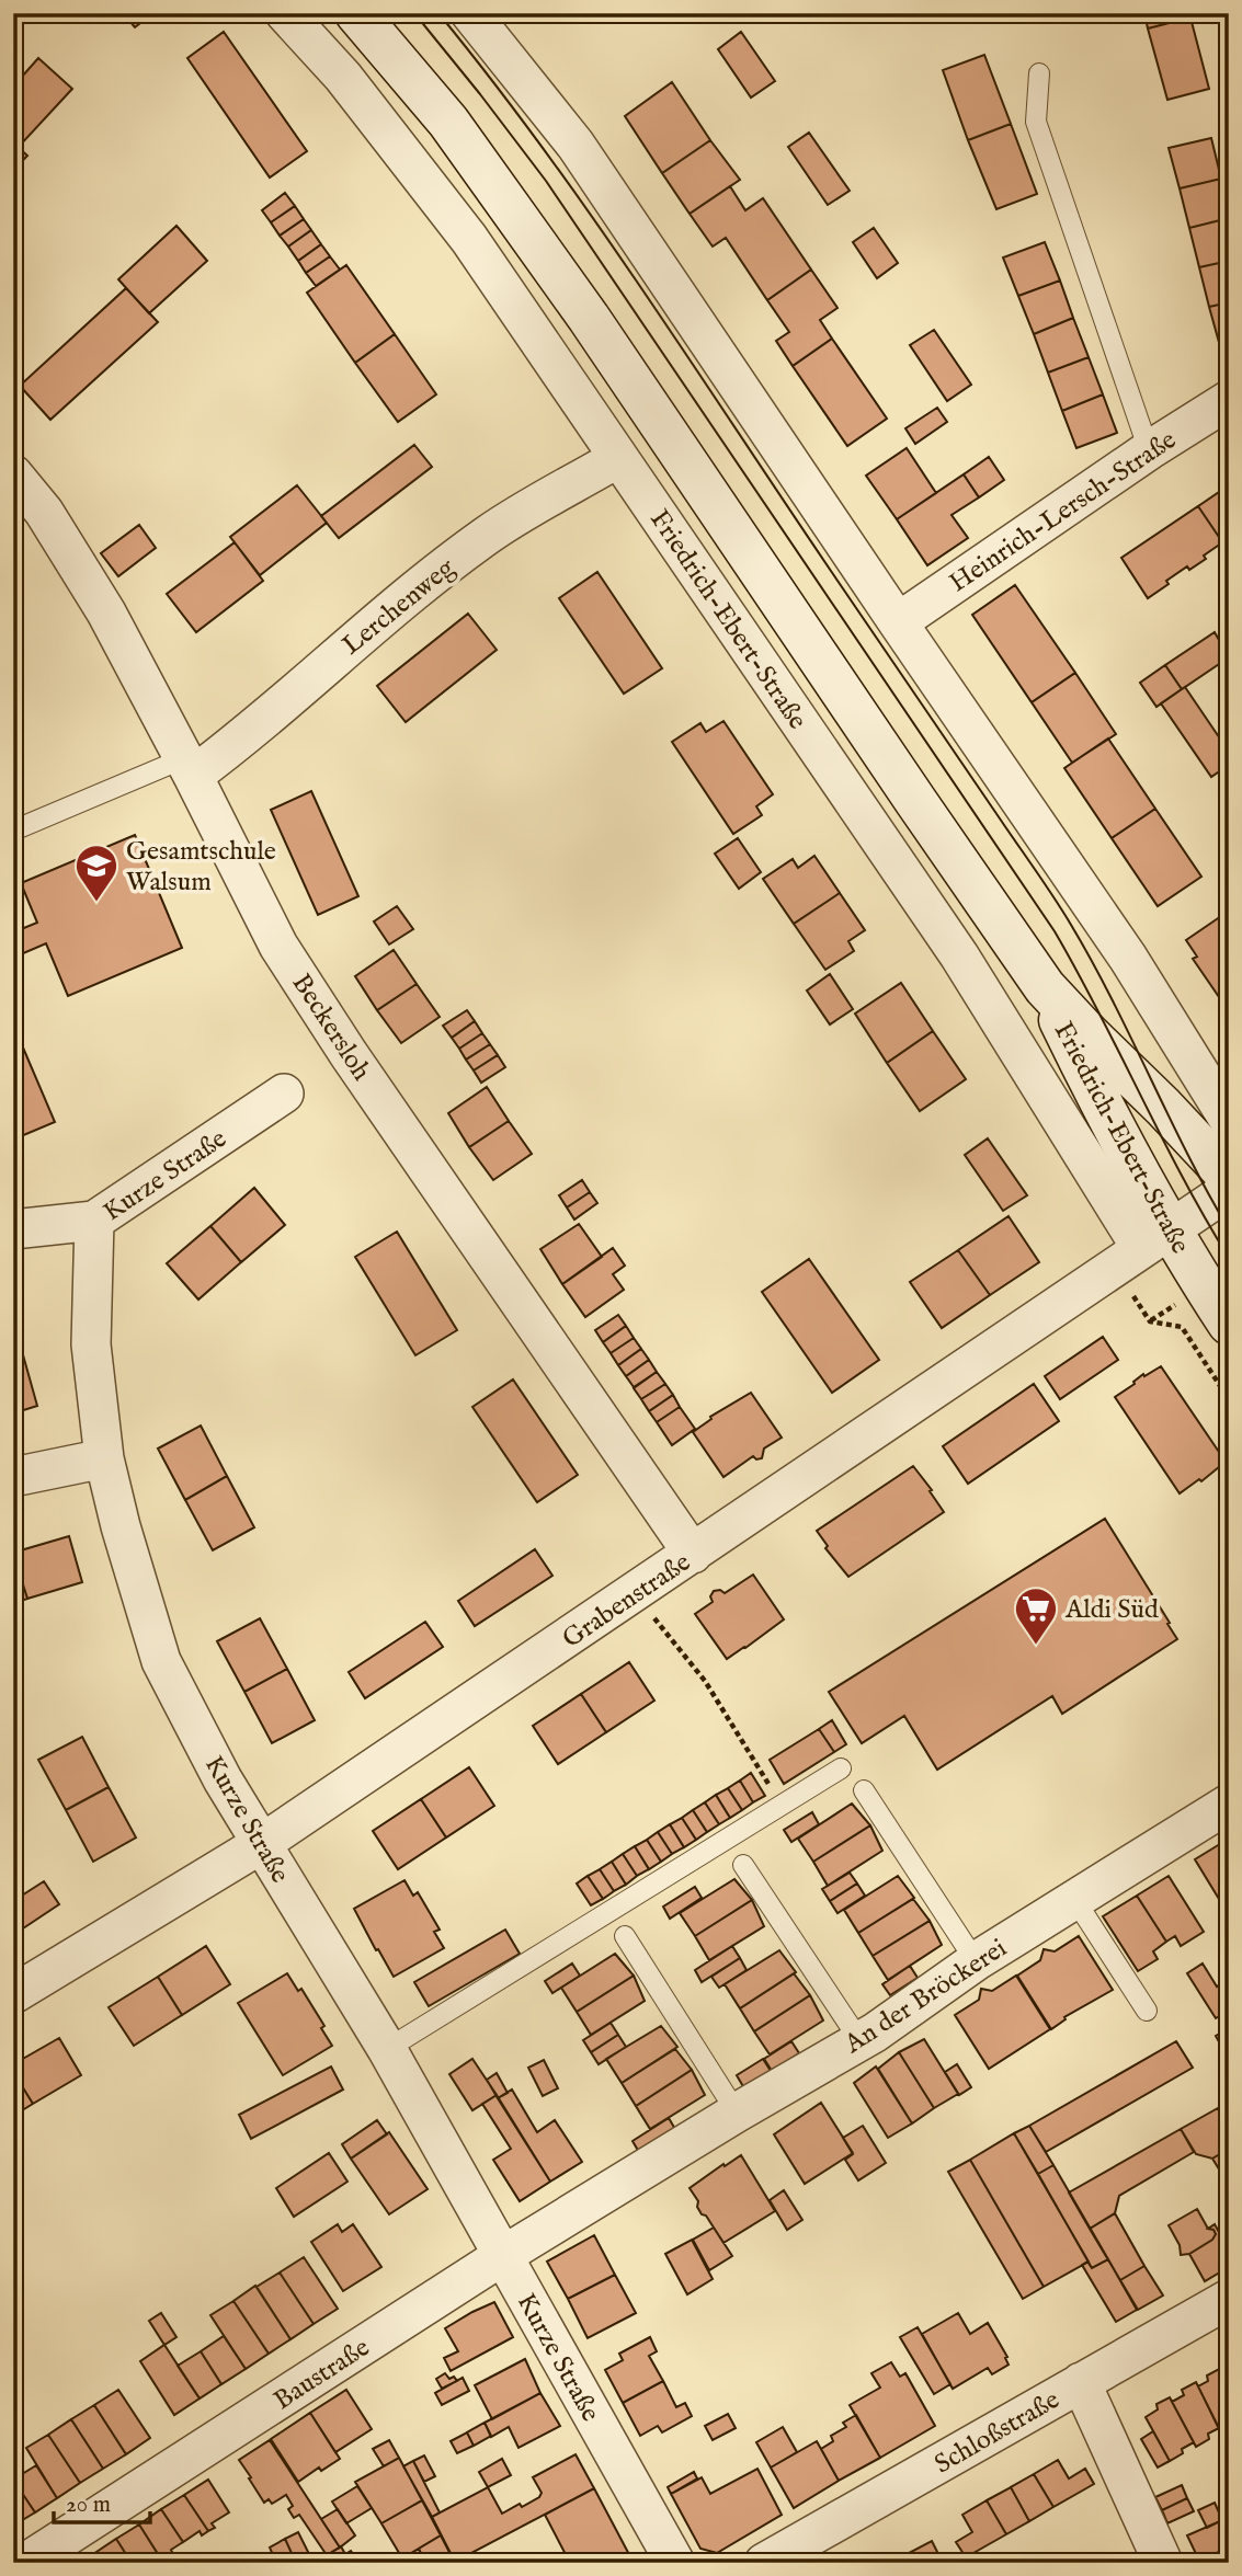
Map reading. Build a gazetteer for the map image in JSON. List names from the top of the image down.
{
  "streets": {
    "main road": ["Friedrich-Ebert-Straße"],
    "street": [
      "Heinrich-Lersch-Straße",
      "Lerchenweg",
      "Beckersloh",
      "Kurze Straße",
      "Grabenstraße",
      "An der Bröckerei",
      "Baustraße",
      "Schloßstraße"
    ]
  },
  "crossings": [
    ["Lerchenweg", "Friedrich-Ebert-Straße"],
    ["Lerchenweg", "Beckersloh"],
    ["Friedrich-Ebert-Straße", "Grabenstraße"],
    ["Beckersloh", "Grabenstraße"],
    ["Kurze Straße", "Grabenstraße"],
    ["Kurze Straße", "Baustraße"],
    ["An der Bröckerei", "Baustraße"]
  ],
  "places": {
    "school or university": ["Gesamtschule Walsum"],
    "supermarket": ["Aldi Süd"]
  },
  "scale_bar": "20 m"
}
